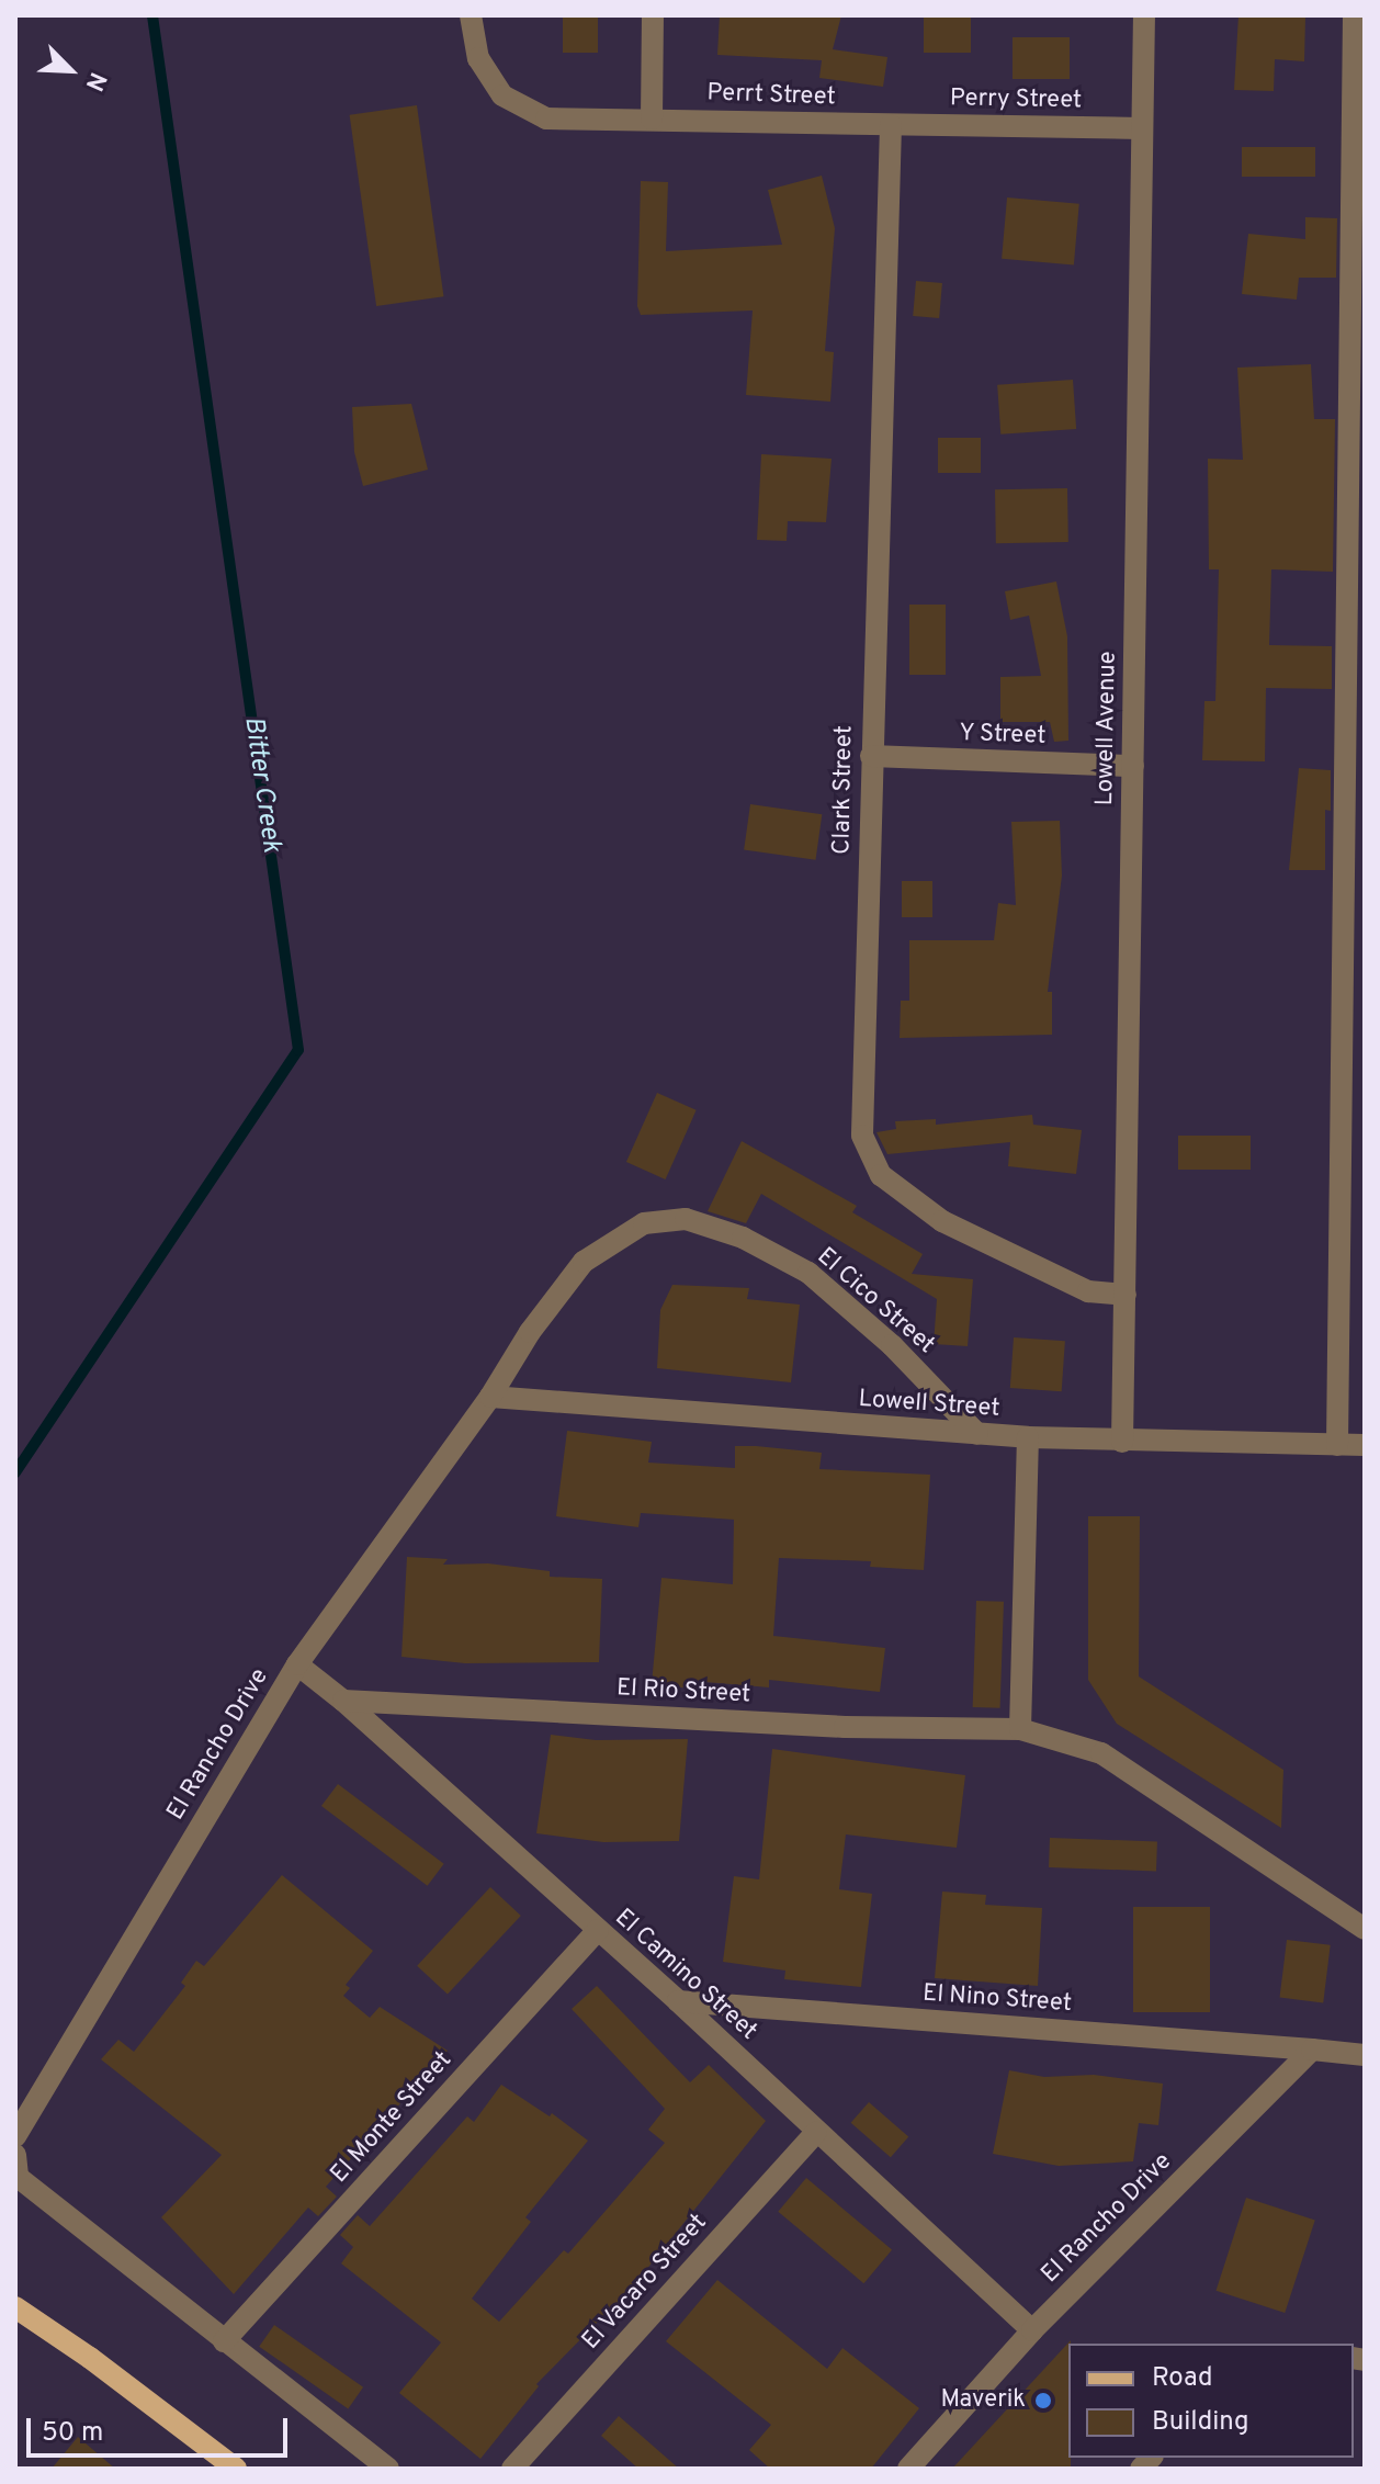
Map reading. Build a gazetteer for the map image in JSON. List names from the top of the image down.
{
  "streets": {
    "street": [
      "Perrt Street",
      "Perry Street",
      "Lowell Avenue",
      "Y Street",
      "Clark Street",
      "El Cico Street",
      "Lowell Street",
      "El Rio Street",
      "El Rancho Drive",
      "El Camino Street",
      "El Nino Street",
      "El Monte Street",
      "El Vacaro Street"
    ]
  },
  "crossings": [
    ["Perrt Street", "Perry Street"],
    ["Perrt Street", "Clark Street"],
    ["Perry Street", "Lowell Avenue"],
    ["Perry Street", "Clark Street"],
    ["Lowell Avenue", "Y Street"],
    ["Lowell Avenue", "Clark Street"],
    ["Lowell Avenue", "Lowell Street"],
    ["Y Street", "Clark Street"],
    ["El Cico Street", "Lowell Street"],
    ["El Cico Street", "El Rancho Drive"],
    ["Lowell Street", "El Rancho Drive"],
    ["El Rio Street", "El Camino Street"],
    ["El Rancho Drive", "El Camino Street"],
    ["El Rancho Drive", "El Nino Street"],
    ["El Camino Street", "El Nino Street"],
    ["El Camino Street", "El Monte Street"],
    ["El Camino Street", "El Vacaro Street"]
  ],
  "water": ["Bitter Creek"],
  "places": ["Maverik"],
  "legend": ["Road", "Building"],
  "scale_bar": "50 m",
  "north": "bottom right"
}
